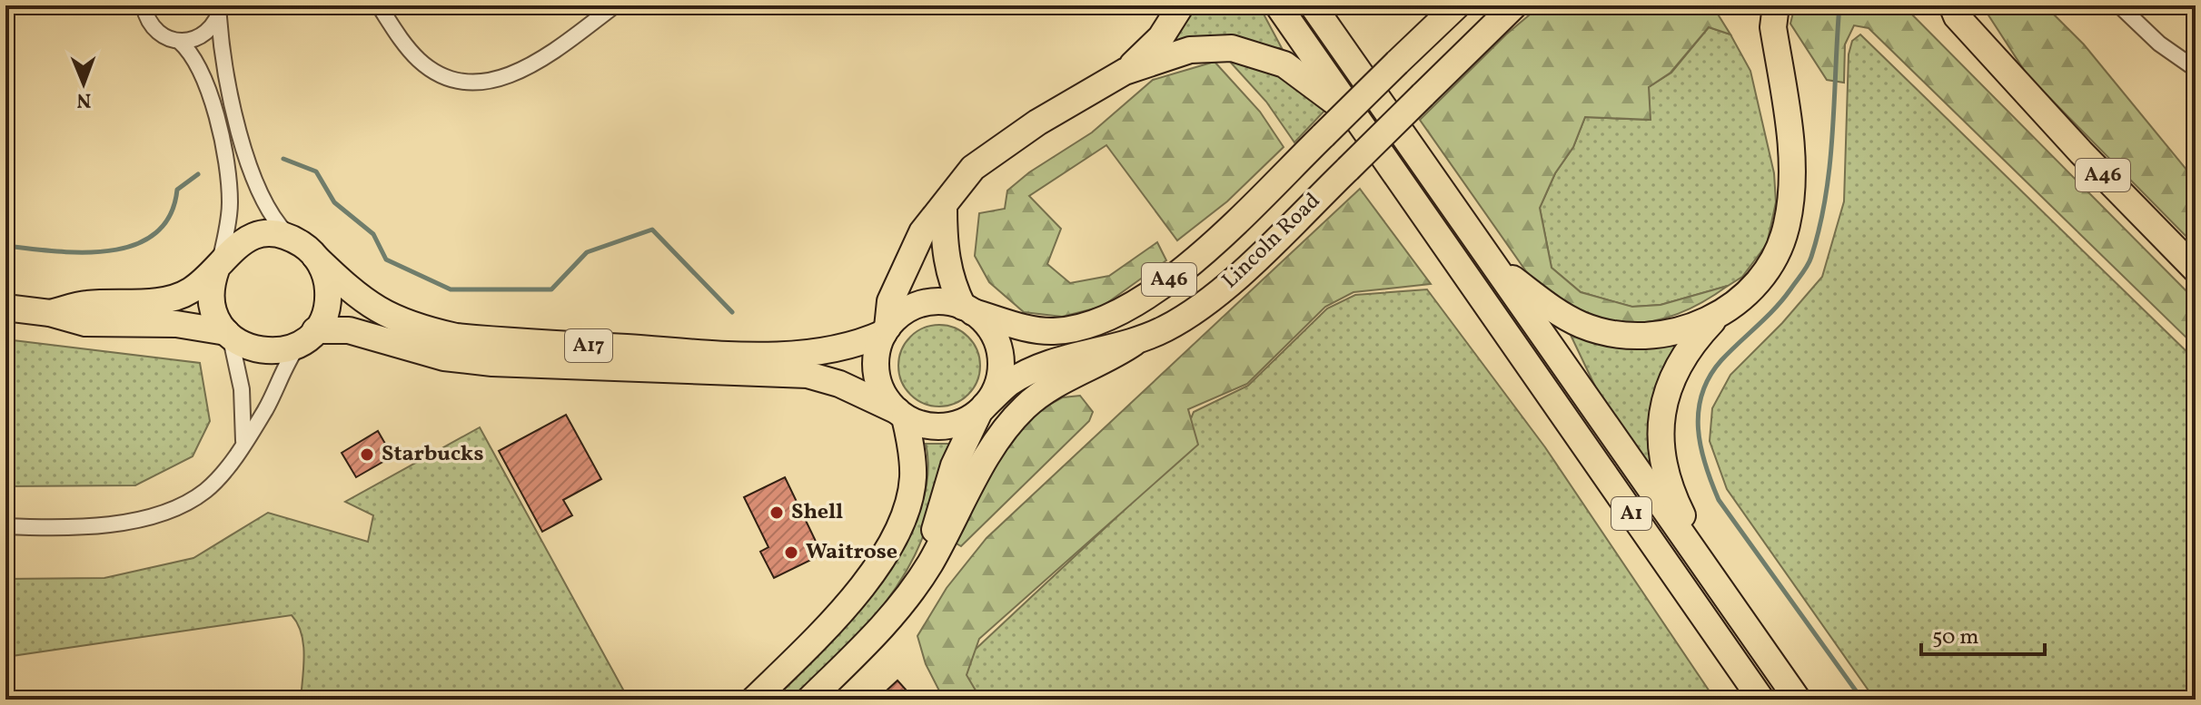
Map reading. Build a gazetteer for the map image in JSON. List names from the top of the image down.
{
  "streets": {
    "highway": [
      "A46",
      "Lincoln Road",
      "A17",
      "A1"
    ]
  },
  "crossings": [
    ["A46", "Lincoln Road"],
    ["A46", "A17"],
    ["Lincoln Road", "A17"]
  ],
  "places": ["Starbucks", "Shell", "Waitrose"],
  "scale_bar": "50 m",
  "north": "bottom"
}
